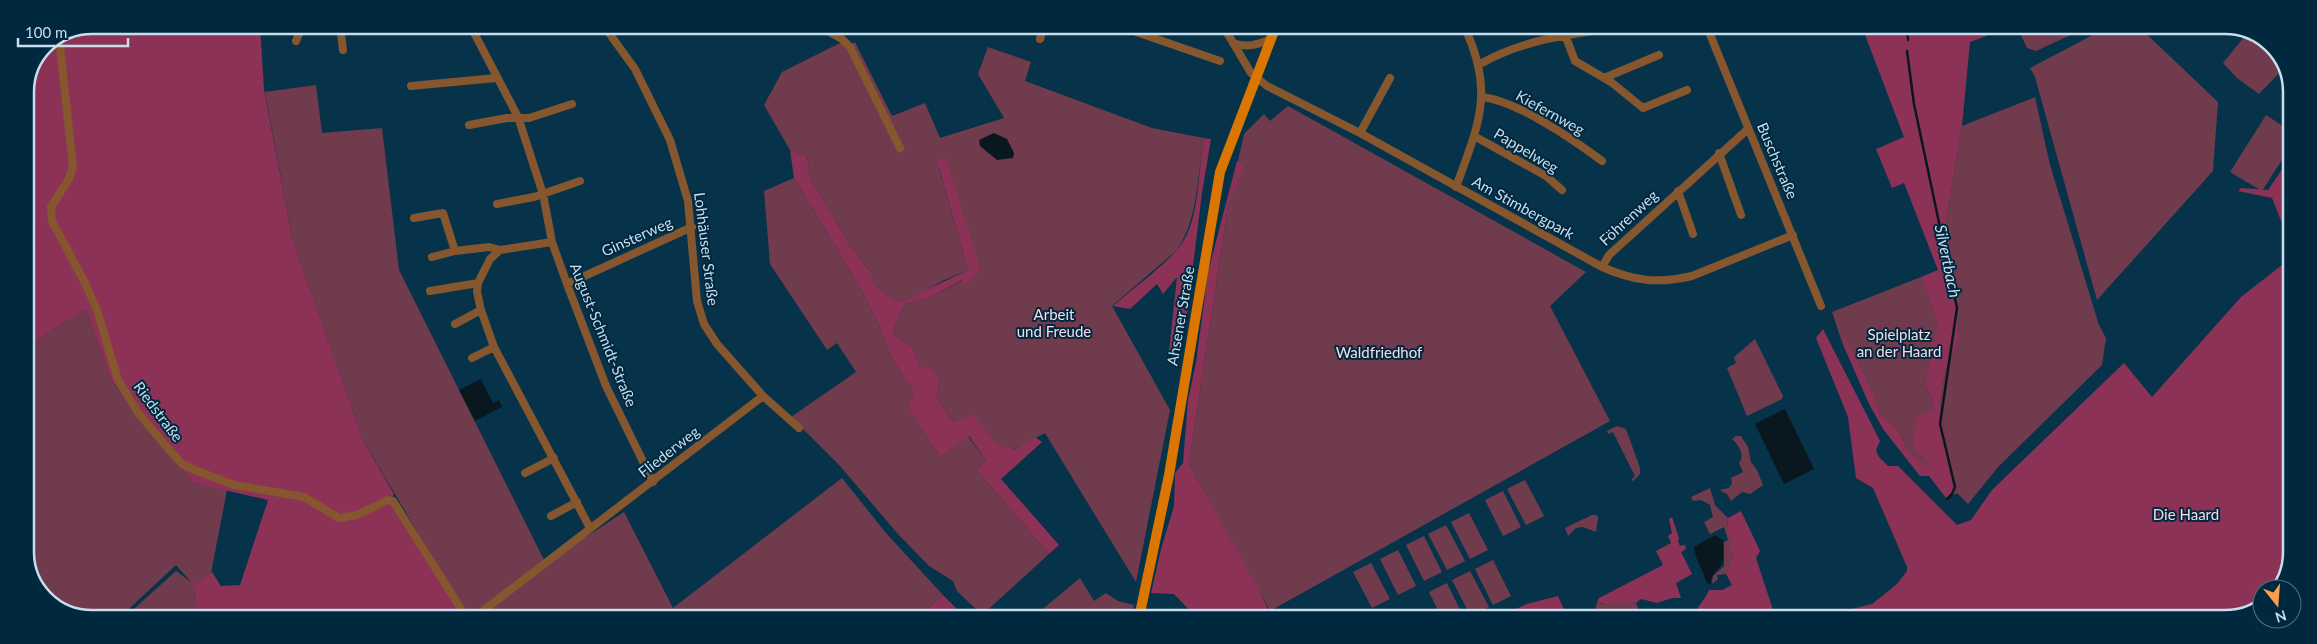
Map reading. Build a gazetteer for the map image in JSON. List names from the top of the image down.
{
  "streets": {
    "main road": ["Ahsener Straße"],
    "street": [
      "Kiefernweg",
      "Pappelweg",
      "Buschstraße",
      "Am Stimbergpark",
      "Föhrenweg",
      "Ginsterweg",
      "Lohhäuser Straße",
      "August-Schmidt-Straße",
      "Riedstraße",
      "Fliederweg"
    ]
  },
  "crossings": [
    ["Buschstraße", "Am Stimbergpark"],
    ["Buschstraße", "Föhrenweg"],
    ["Am Stimbergpark", "Föhrenweg"],
    ["Am Stimbergpark", "Ahsener Straße"],
    ["Ginsterweg", "Lohhäuser Straße"],
    ["Ginsterweg", "August-Schmidt-Straße"],
    ["Lohhäuser Straße", "Fliederweg"],
    ["August-Schmidt-Straße", "Fliederweg"]
  ],
  "water": ["Silvertbach"],
  "parks": [
    "Arbeit und Freude",
    "Spielplatz an der Haard",
    "Waldfriedhof",
    "Die Haard"
  ],
  "scale_bar": "100 m",
  "north": "bottom"
}
